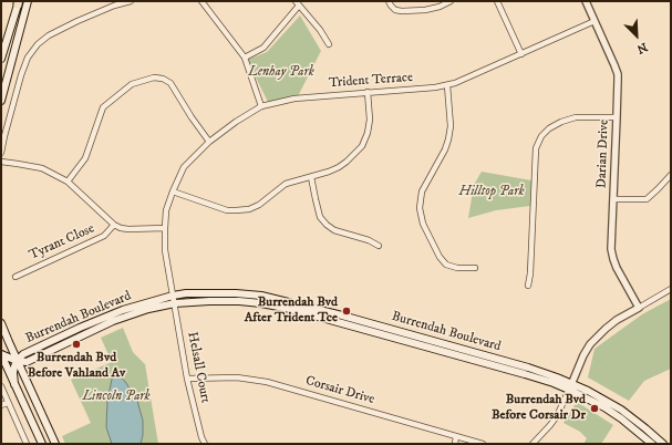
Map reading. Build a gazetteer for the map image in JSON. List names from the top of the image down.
{
  "streets": {
    "main road": ["Burrendah Boulevard"],
    "street": [
      "Trident Terrace",
      "Darian Drive",
      "Tyrant Close",
      "Helsall Court",
      "Corsair Drive"
    ]
  },
  "crossings": [
    ["Trident Terrace", "Darian Drive"],
    ["Trident Terrace", "Burrendah Boulevard"],
    ["Trident Terrace", "Helsall Court"],
    ["Burrendah Boulevard", "Helsall Court"],
    ["Helsall Court", "Corsair Drive"]
  ],
  "parks": ["Lenhay Park", "Hilltop Park", "Lincoln Park"],
  "places": ["Burrendah Bvd After Trident Tce", "Burrendah Bvd Before Vahland Av", "Burrendah Bvd Before Corsair Dr"],
  "north": "bottom right"
}
